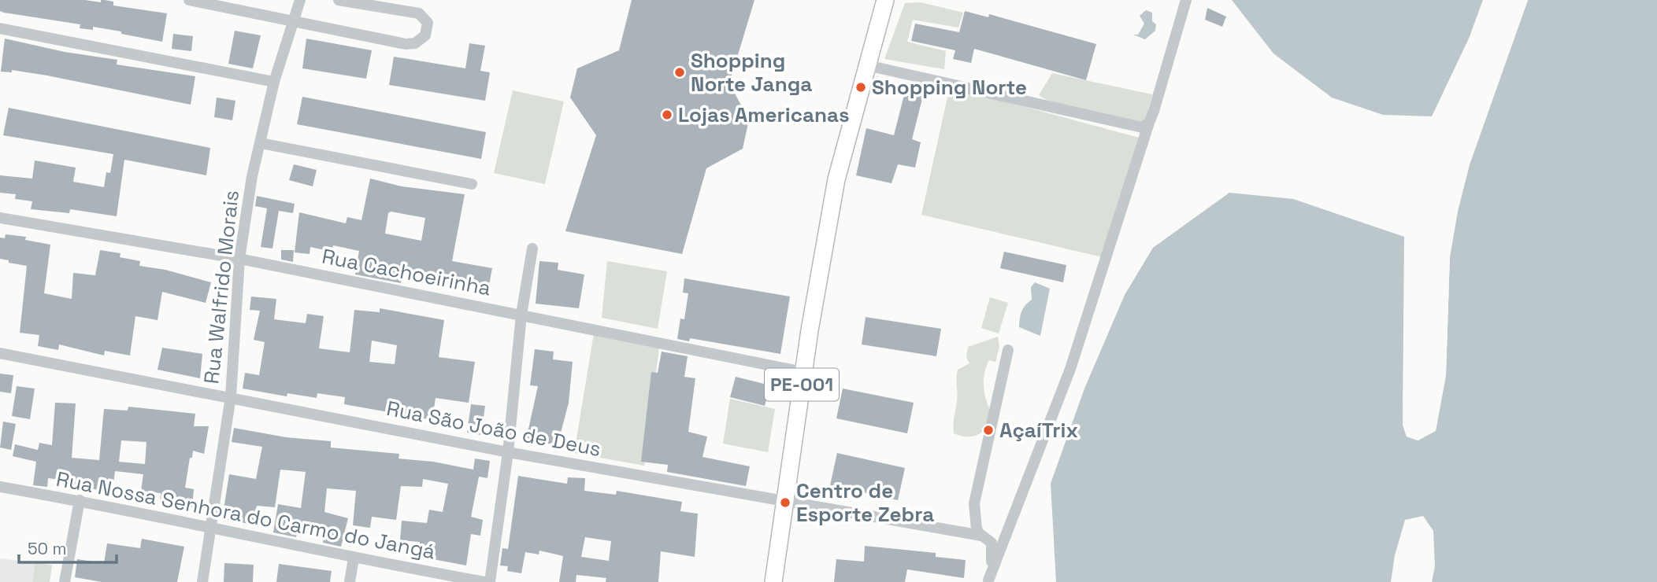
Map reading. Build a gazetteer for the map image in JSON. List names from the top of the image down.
{
  "streets": {
    "main road": ["PE-001"],
    "street": [
      "Rua Cachoeirinha",
      "Rua Walfrido Morais",
      "Rua São João de Deus",
      "Rua Nossa Senhora do Carmo do Jangá"
    ]
  },
  "crossings": [
    ["Rua Cachoeirinha", "Rua Walfrido Morais"],
    ["Rua Cachoeirinha", "PE-001"],
    ["Rua Walfrido Morais", "Rua São João de Deus"],
    ["Rua Walfrido Morais", "Rua Nossa Senhora do Carmo do Jangá"],
    ["PE-001", "Rua São João de Deus"]
  ],
  "places": [
    "Shopping Norte Janga",
    "Shopping Norte",
    "Lojas Americanas",
    "AçaíTrix",
    "Centro de Esporte Zebra"
  ],
  "scale_bar": "50 m"
}
